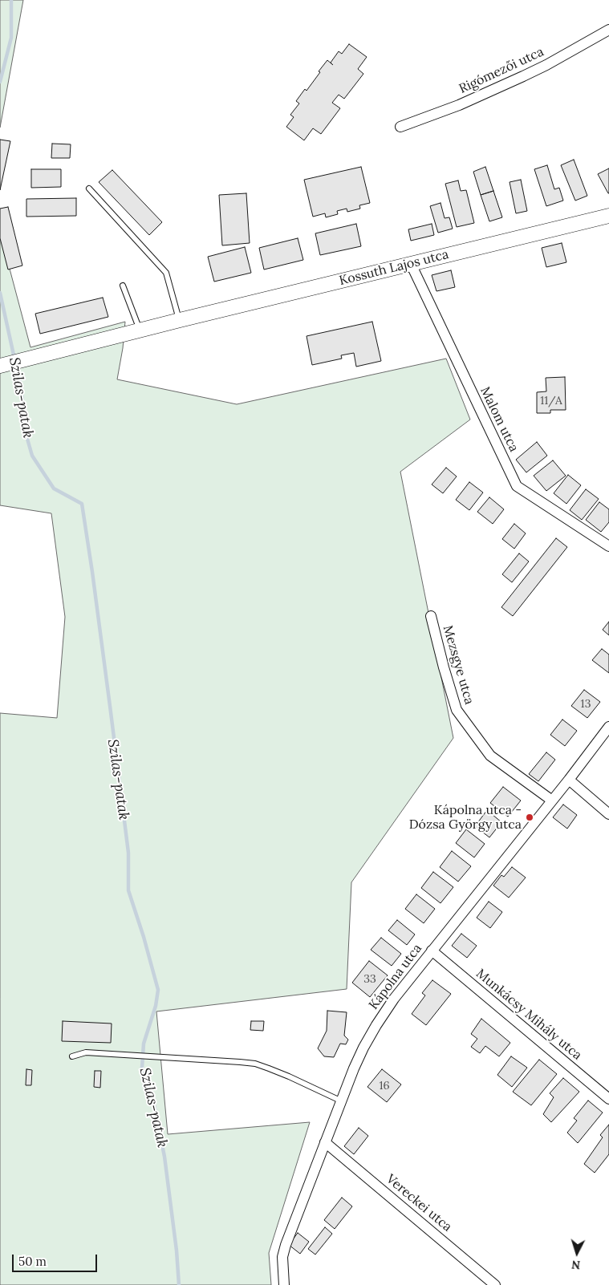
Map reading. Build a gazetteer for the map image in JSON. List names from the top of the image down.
{
  "streets": {
    "main road": ["Kossuth Lajos utca"],
    "street": [
      "Rigómezői utca",
      "Malom utca",
      "Mezsgye utca",
      "Kápolna utca",
      "Munkácsy Mihály utca",
      "Vereckei utca"
    ]
  },
  "crossings": [
    ["Kossuth Lajos utca", "Malom utca"],
    ["Mezsgye utca", "Kápolna utca"],
    ["Kápolna utca", "Munkácsy Mihály utca"],
    ["Kápolna utca", "Vereckei utca"]
  ],
  "water": ["Szilas-patak"],
  "places": ["Kápolna utca - Dózsa György utca"],
  "house_numbers": [
    "11/A",
    "13",
    "33",
    "16"
  ],
  "scale_bar": "50 m",
  "north": "bottom"
}
